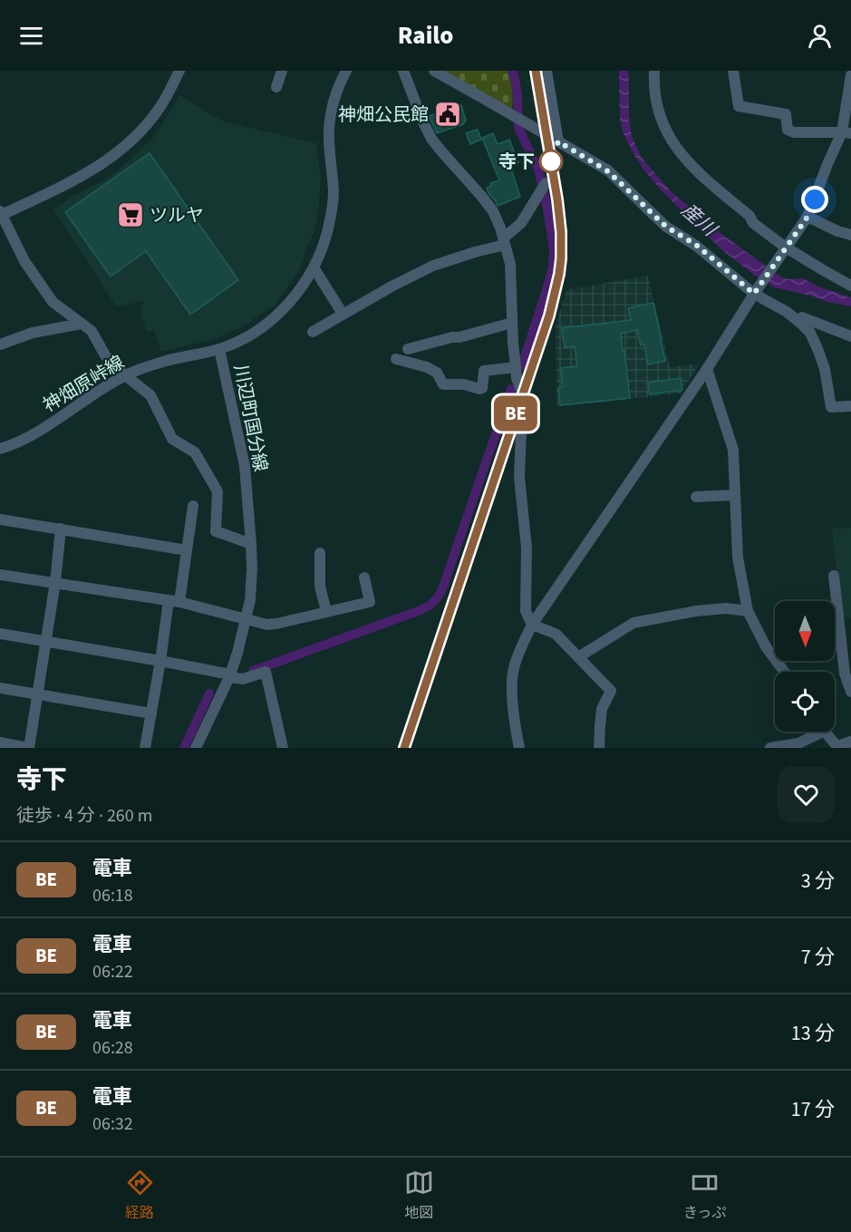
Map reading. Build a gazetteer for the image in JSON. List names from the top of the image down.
{
  "streets": {
    "street": ["神畑原峠線", "川辺町国分線"]
  },
  "crossings": [
    ["神畑原峠線", "川辺町国分線"]
  ],
  "water": ["産川"],
  "places": {
    "public building": ["神畑公民館"],
    "other": ["寺下"],
    "supermarket": ["ツルヤ"]
  },
  "north": "bottom",
  "page": {
    "header": "Railo",
    "on_map": "BE",
    "heading": ["寺下", "徒歩 · 4 分 · 260 m"],
    "list": [
      {
        "mark": "BE",
        "name": "電車",
        "note": "06:18",
        "value": "3 分"
      },
      {
        "mark": "BE",
        "name": "電車",
        "note": "06:22",
        "value": "7 分"
      },
      {
        "mark": "BE",
        "name": "電車",
        "note": "06:28",
        "value": "13 分"
      },
      {
        "mark": "BE",
        "name": "電車",
        "note": "06:32",
        "value": "17 分"
      }
    ],
    "tabs": ["経路", "地図", "きっぷ"]
  }
}
